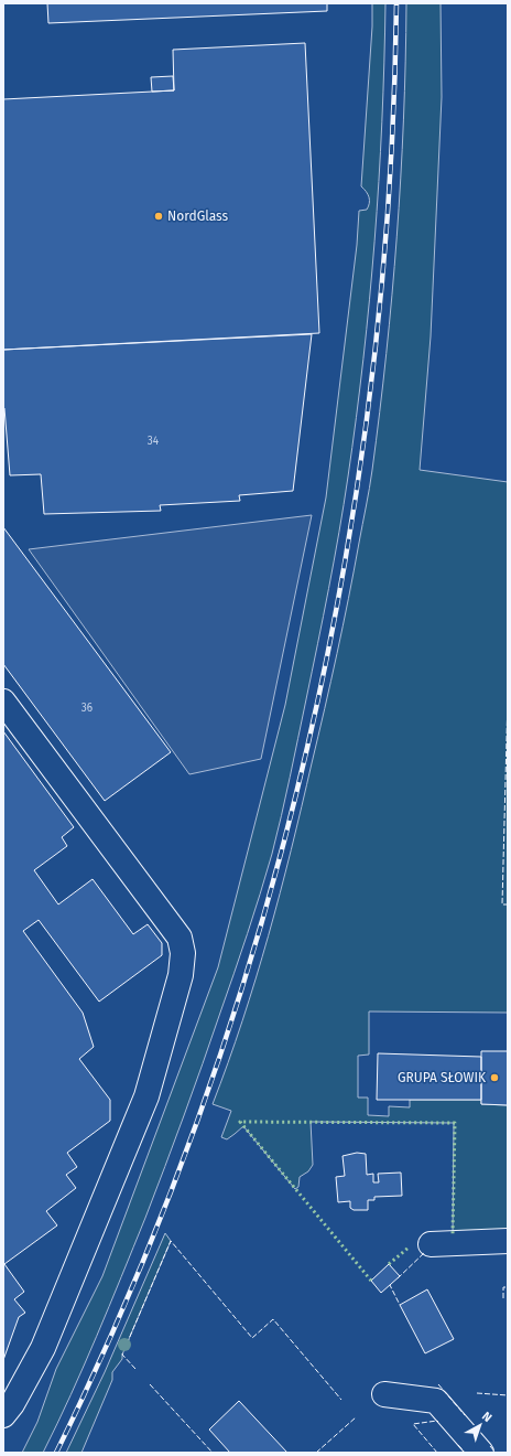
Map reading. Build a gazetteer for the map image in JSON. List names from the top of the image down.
{
  "places": ["NordGlass", "GRUPA SŁOWIK"],
  "house_numbers": ["34", "36"],
  "north": "top right"
}
